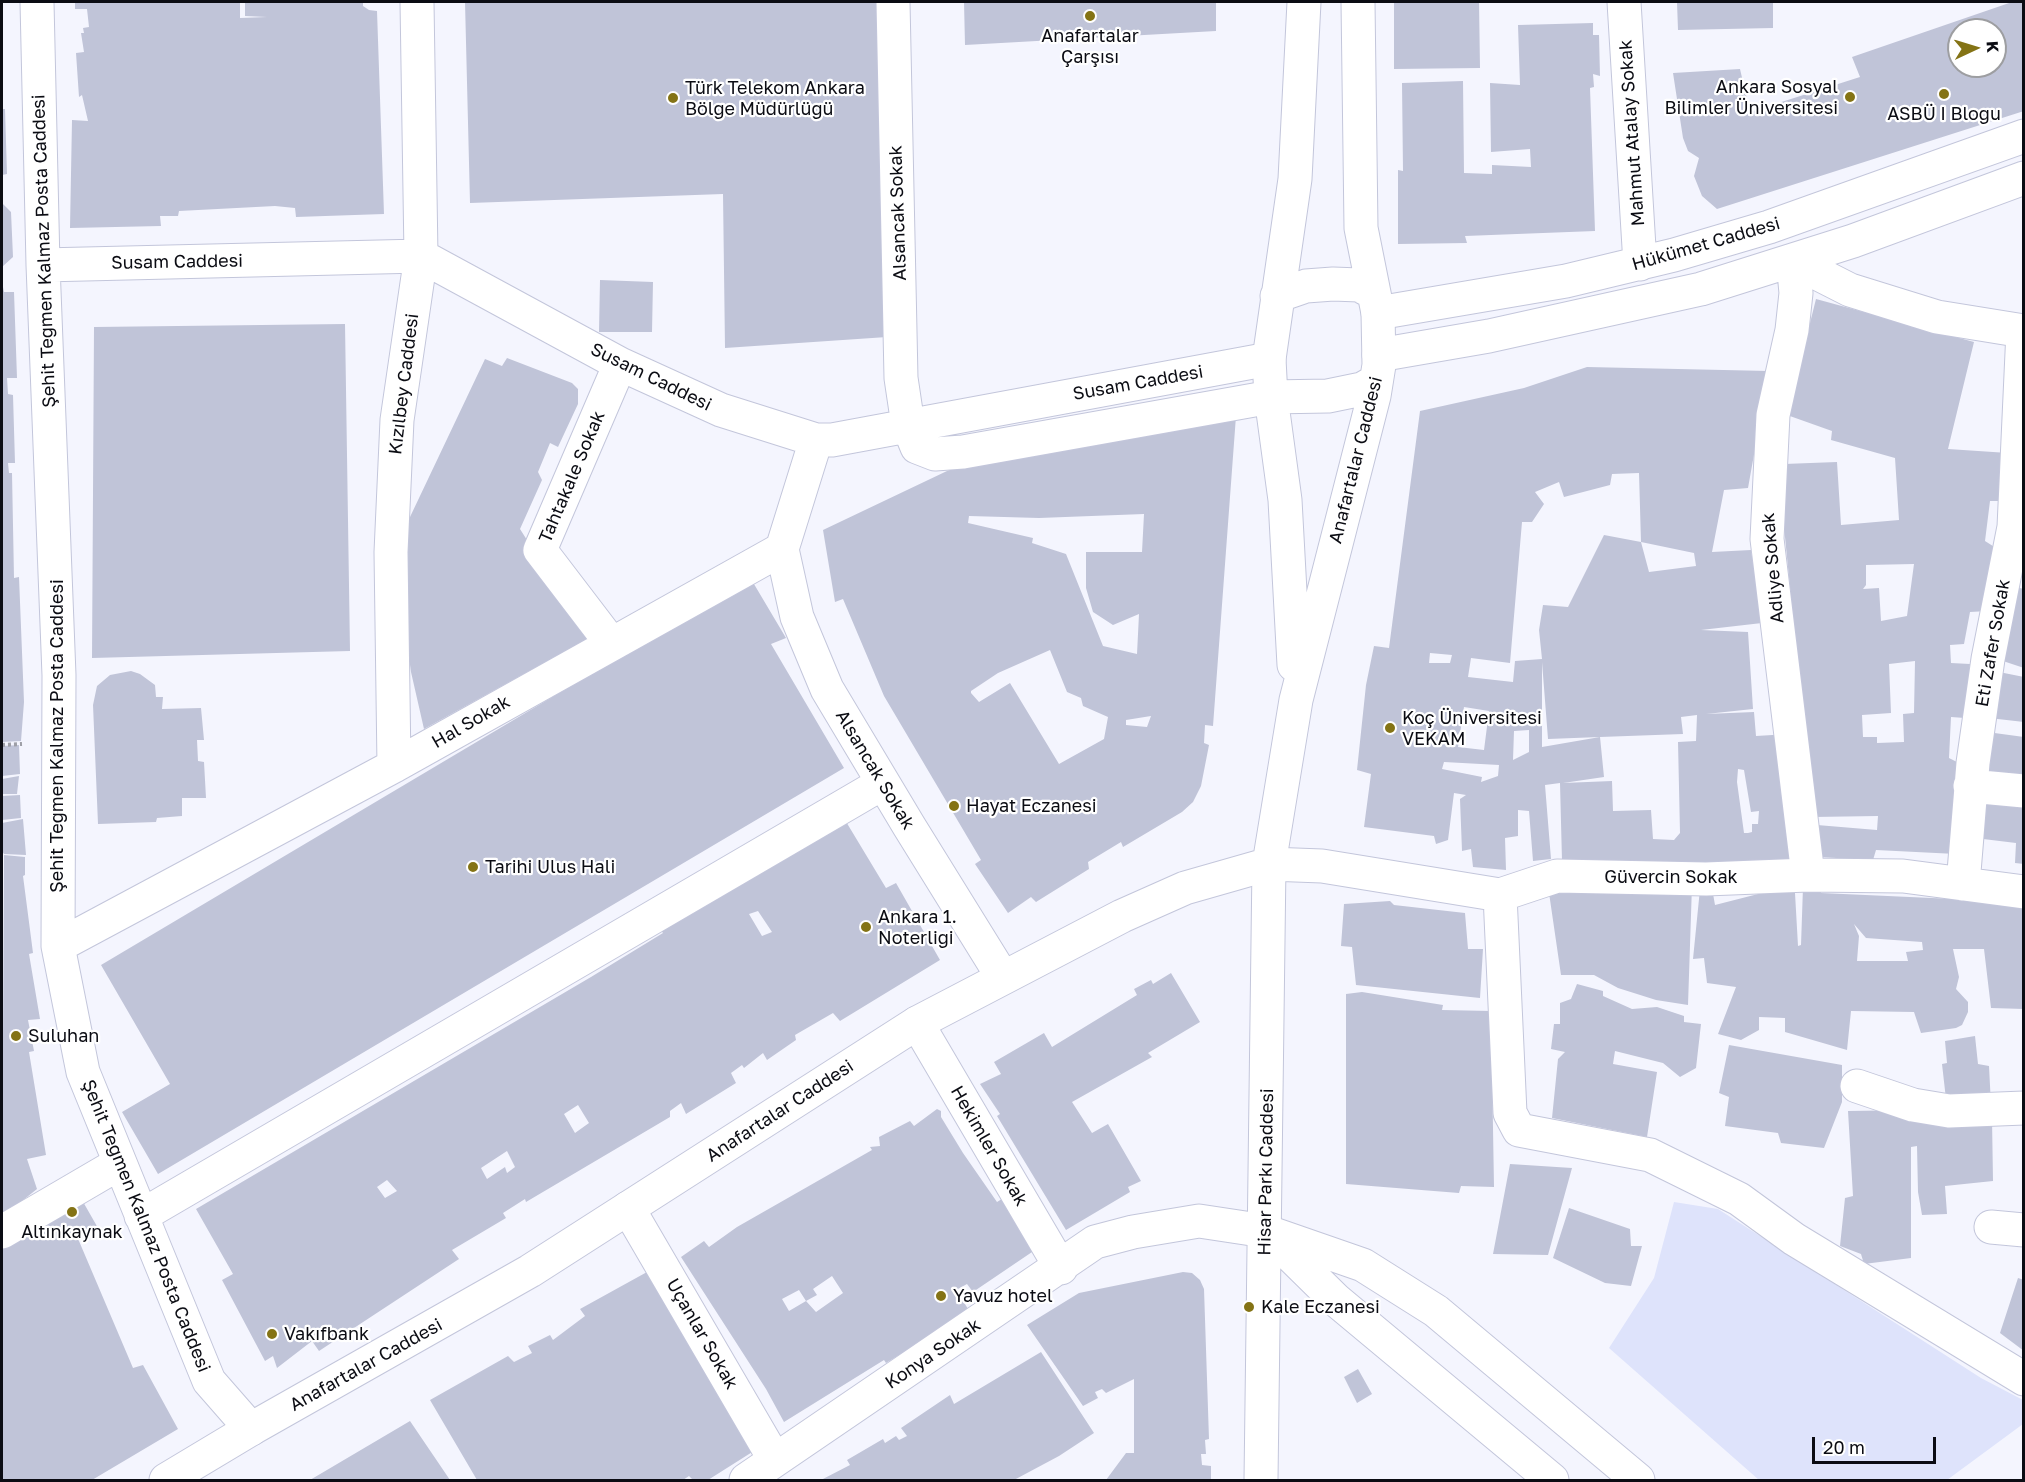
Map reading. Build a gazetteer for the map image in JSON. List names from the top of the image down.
{
  "streets": {
    "street": [
      "Mahmut Atalay Sokak",
      "Alsancak Sokak",
      "Hükümet Caddesi",
      "Şehit Teğmen Kalmaz Posta Caddesi",
      "Susam Caddesi",
      "Kızılbey Caddesi",
      "Anafartalar Caddesi",
      "Tahtakale Sokak",
      "Adliye Sokak",
      "Eti Zafer Sokak",
      "Hal Sokak",
      "Güvercin Sokak",
      "Hekimler Sokak",
      "Hisar Parkı Caddesi",
      "Uçanlar Sokak",
      "Konya Sokak"
    ]
  },
  "crossings": [
    ["Mahmut Atalay Sokak", "Hükümet Caddesi"],
    ["Alsancak Sokak", "Susam Caddesi"],
    ["Alsancak Sokak", "Anafartalar Caddesi"],
    ["Alsancak Sokak", "Hal Sokak"],
    ["Hükümet Caddesi", "Susam Caddesi"],
    ["Hükümet Caddesi", "Anafartalar Caddesi"],
    ["Şehit Teğmen Kalmaz Posta Caddesi", "Susam Caddesi"],
    ["Şehit Teğmen Kalmaz Posta Caddesi", "Anafartalar Caddesi"],
    ["Şehit Teğmen Kalmaz Posta Caddesi", "Hal Sokak"],
    ["Susam Caddesi", "Kızılbey Caddesi"],
    ["Susam Caddesi", "Anafartalar Caddesi"],
    ["Susam Caddesi", "Tahtakale Sokak"],
    ["Kızılbey Caddesi", "Hal Sokak"],
    ["Anafartalar Caddesi", "Güvercin Sokak"],
    ["Anafartalar Caddesi", "Hekimler Sokak"],
    ["Anafartalar Caddesi", "Hisar Parkı Caddesi"],
    ["Anafartalar Caddesi", "Uçanlar Sokak"],
    ["Tahtakale Sokak", "Hal Sokak"],
    ["Adliye Sokak", "Güvercin Sokak"],
    ["Eti Zafer Sokak", "Güvercin Sokak"],
    ["Güvercin Sokak", "Hisar Parkı Caddesi"],
    ["Hekimler Sokak", "Konya Sokak"],
    ["Hisar Parkı Caddesi", "Konya Sokak"],
    ["Uçanlar Sokak", "Konya Sokak"]
  ],
  "places": [
    "Anafartalar Çarşısı",
    "ASBÜ I Bloğu",
    "Ankara Sosyal Bilimler Üniversitesi",
    "Türk Telekom Ankara Bölge Müdürlüğü",
    "Koç Üniversitesi VEKAM",
    "Hayat Eczanesi",
    "Tarihi Ulus Hali",
    "Ankara 1. Noterliği",
    "Suluhan",
    "Altınkaynak",
    "Yavuz hotel",
    "Kale Eczanesi",
    "Vakıfbank"
  ],
  "scale_bar": "20 m",
  "north": "right"
}
